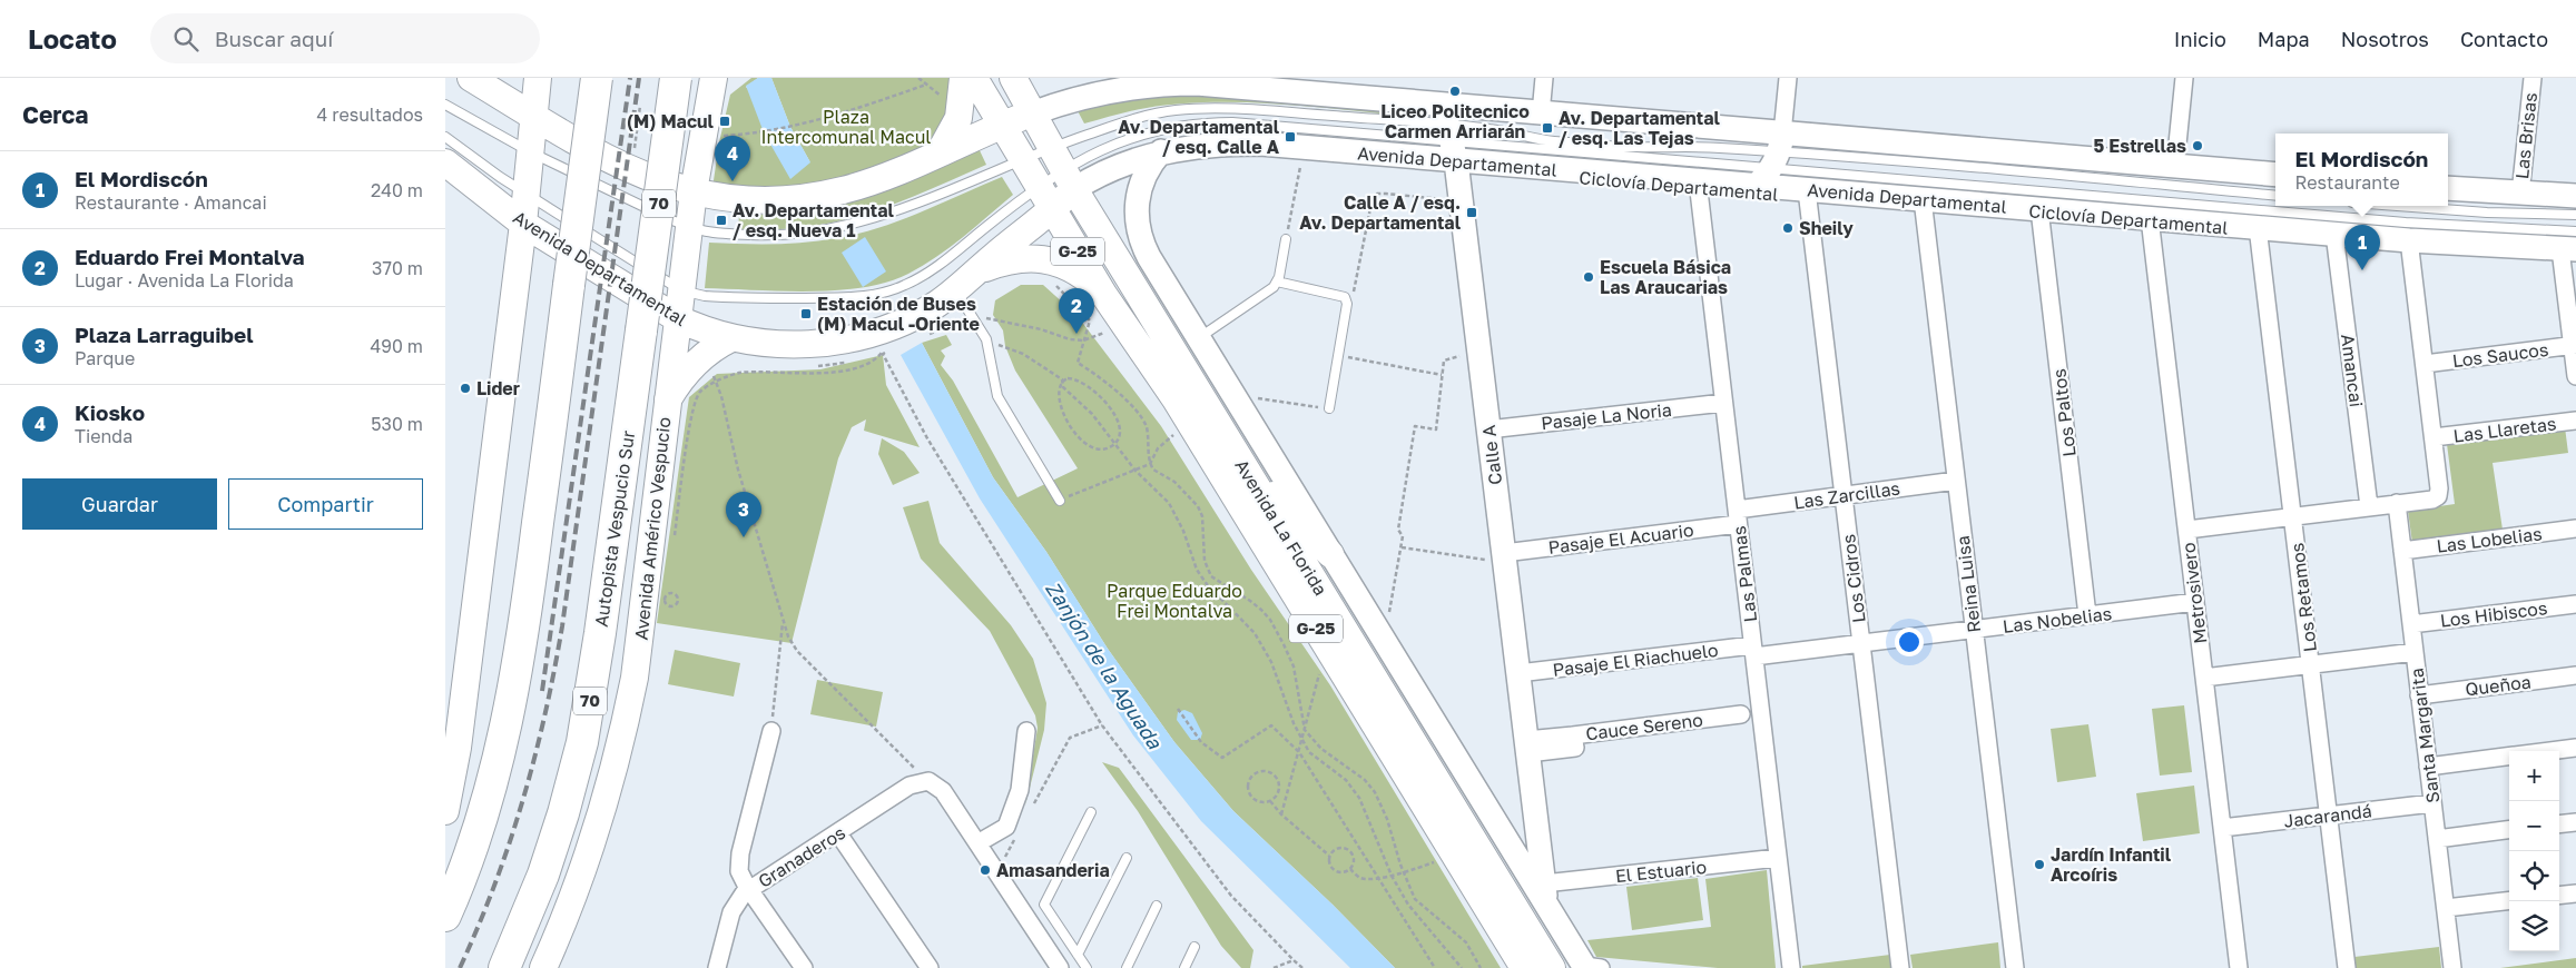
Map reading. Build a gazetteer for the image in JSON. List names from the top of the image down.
{
  "streets": {
    "highway": ["70", "Autopista Vespucio Sur"],
    "main road": [
      "Avenida Departamental",
      "G-25",
      "Calle A",
      "Avenida La Florida",
      "Avenida Américo Vespucio"
    ],
    "street": [
      "Las Brisas",
      "Los Saucos",
      "Amancai",
      "Los Paltos",
      "Pasaje La Noria",
      "Las Llaretas",
      "Las Zarcillas",
      "Pasaje El Acuario",
      "Las Lobelias",
      "Las Palmas",
      "Los Cidros",
      "Reina Luisa",
      "Metrosivero",
      "Los Retamos",
      "Los Hibiscos",
      "Las Nobelias",
      "Pasaje El Riachuelo",
      "Queñoa",
      "Cauce Sereno",
      "Santa Margarita",
      "Jacarandá",
      "Granaderos",
      "El Estuario"
    ]
  },
  "crossings": [
    ["Avenida Departamental", "G-25"],
    ["Avenida Departamental", "Amancai"],
    ["Avenida Departamental", "Los Paltos"],
    ["Avenida Departamental", "Calle A"],
    ["Avenida Departamental", "Avenida La Florida"],
    ["Avenida Departamental", "Avenida Américo Vespucio"],
    ["Avenida Departamental", "Las Palmas"],
    ["Avenida Departamental", "Los Cidros"],
    ["Avenida Departamental", "Reina Luisa"],
    ["Avenida Departamental", "Metrosivero"],
    ["Avenida Departamental", "Los Retamos"],
    ["G-25", "Avenida La Florida"],
    ["Los Paltos", "Las Nobelias"],
    ["Pasaje La Noria", "Calle A"],
    ["Pasaje La Noria", "Las Palmas"],
    ["Calle A", "Avenida La Florida"],
    ["Calle A", "Pasaje El Acuario"],
    ["Calle A", "Pasaje El Riachuelo"],
    ["Calle A", "Cauce Sereno"],
    ["Calle A", "El Estuario"],
    ["Las Zarcillas", "Pasaje El Acuario"],
    ["Las Zarcillas", "Las Palmas"],
    ["Las Zarcillas", "Los Cidros"],
    ["Las Zarcillas", "Reina Luisa"],
    ["Avenida La Florida", "El Estuario"],
    ["Pasaje El Acuario", "Las Palmas"],
    ["Las Lobelias", "Santa Margarita"],
    ["Las Palmas", "Las Nobelias"],
    ["Las Palmas", "Pasaje El Riachuelo"],
    ["Las Palmas", "El Estuario"],
    ["Los Cidros", "Las Nobelias"],
    ["Reina Luisa", "Las Nobelias"],
    ["Metrosivero", "Las Nobelias"],
    ["Metrosivero", "Jacarandá"],
    ["Los Retamos", "Jacarandá"],
    ["Los Hibiscos", "Santa Margarita"],
    ["Las Nobelias", "Pasaje El Riachuelo"],
    ["Queñoa", "Santa Margarita"],
    ["Santa Margarita", "Jacarandá"]
  ],
  "water": ["Zanjón de la Aguada"],
  "parks": ["Plaza Intercomunal Macul", "Parque Eduardo Frei Montalva"],
  "places": {
    "other": [
      "Liceo Politecnico Carmen Arriarán",
      "5 Estrellas",
      "Sheily",
      "Escuela Básica Las Araucarias",
      "Lider",
      "Jardín Infantil Arcoíris",
      "Amasanderia"
    ],
    "transit": [
      "(M) Macul",
      "Av. Departamental / esq. Las Tejas",
      "Av. Departamental / esq. Calle A",
      "Calle A / esq. Av. Departamental",
      "Av. Departamental / esq. Nueva 1",
      "Estación de Buses (M) Macul -Oriente"
    ]
  },
  "page": {
    "header": "Locato",
    "search": "Buscar aquí",
    "nav": [
      "Inicio",
      "Mapa",
      "Nosotros",
      "Contacto"
    ],
    "heading": ["Cerca", "4 resultados"],
    "popup": ["El Mordiscón", "Restaurante"],
    "pins": [
      "4",
      "1",
      "2",
      "3"
    ],
    "list": [
      {
        "mark": "1",
        "name": "El Mordiscón",
        "note": "Restaurante · Amancai",
        "value": "240 m"
      },
      {
        "mark": "2",
        "name": "Eduardo Frei Montalva",
        "note": "Lugar · Avenida La Florida",
        "value": "370 m"
      },
      {
        "mark": "3",
        "name": "Plaza Larraguibel",
        "note": "Parque",
        "value": "490 m"
      },
      {
        "mark": "4",
        "name": "Kiosko",
        "note": "Tienda",
        "value": "530 m"
      }
    ],
    "buttons": ["Guardar", "Compartir"],
    "map_buttons": ["+", "−"]
  }
}
